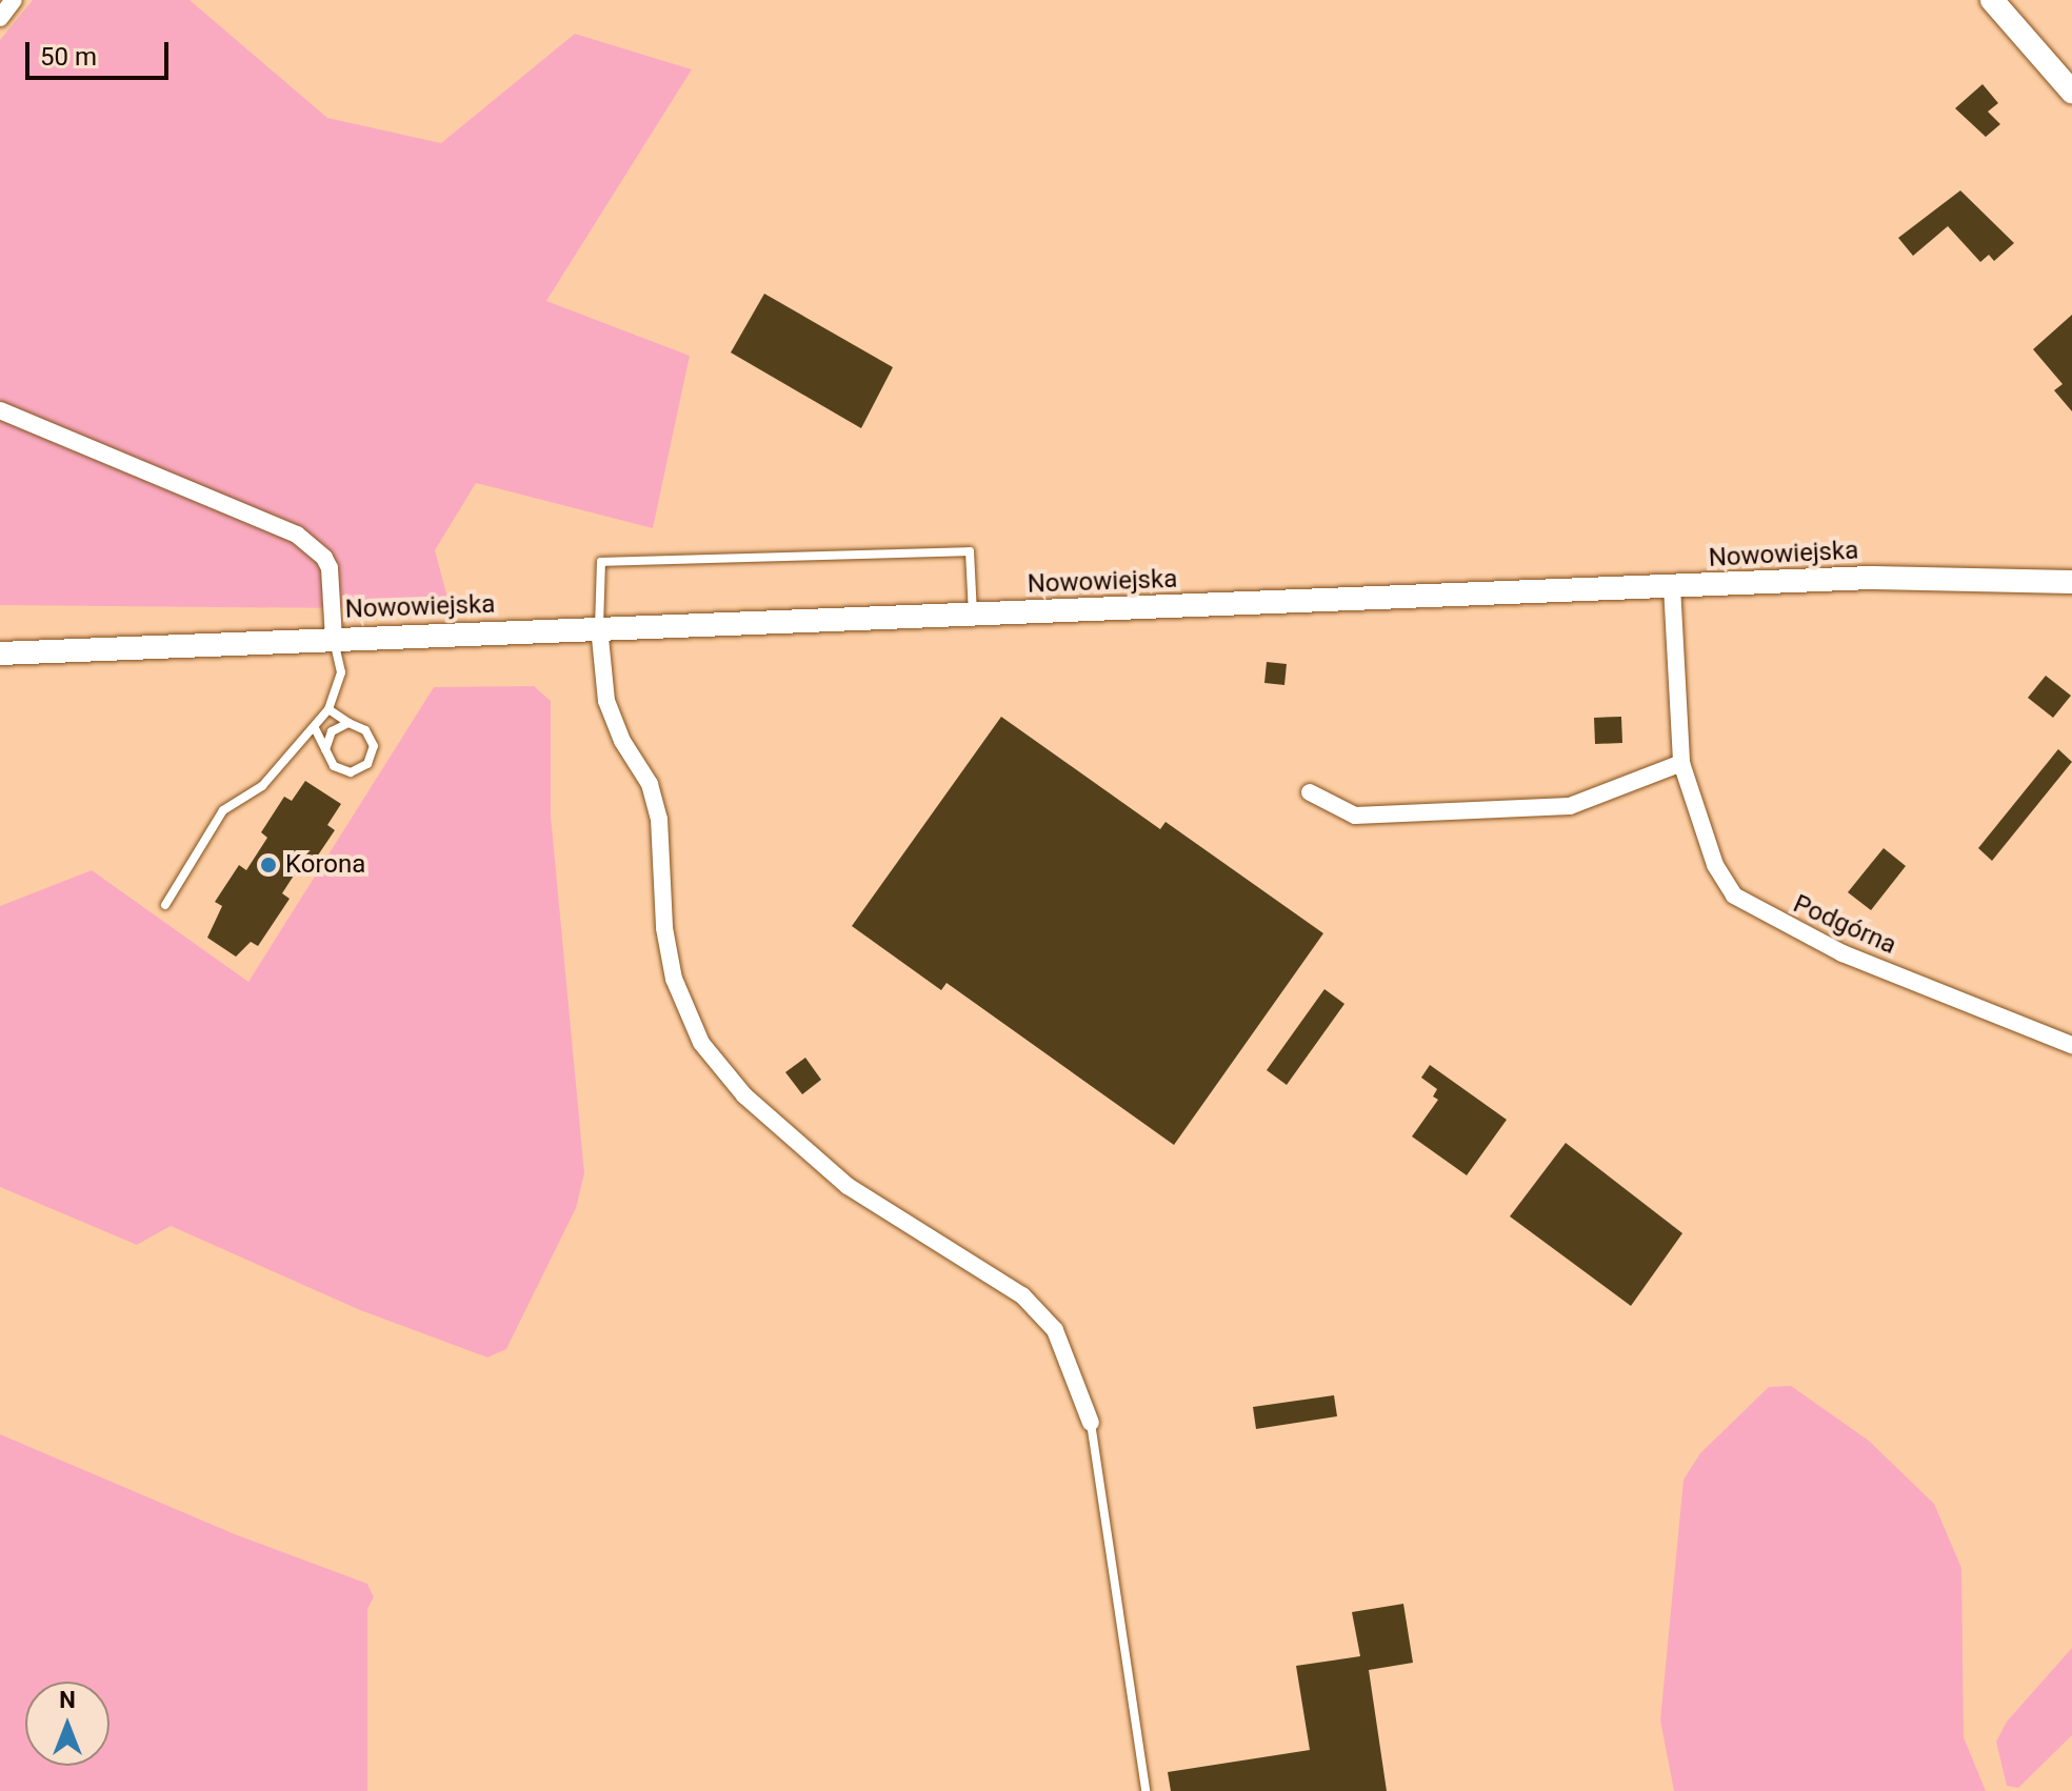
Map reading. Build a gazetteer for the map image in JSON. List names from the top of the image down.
{
  "streets": {
    "main road": ["Nowowiejska"],
    "street": ["Podgórna"]
  },
  "crossings": [
    ["Nowowiejska", "Podgórna"]
  ],
  "places": ["Korona"],
  "scale_bar": "50 m",
  "north": "top"
}
